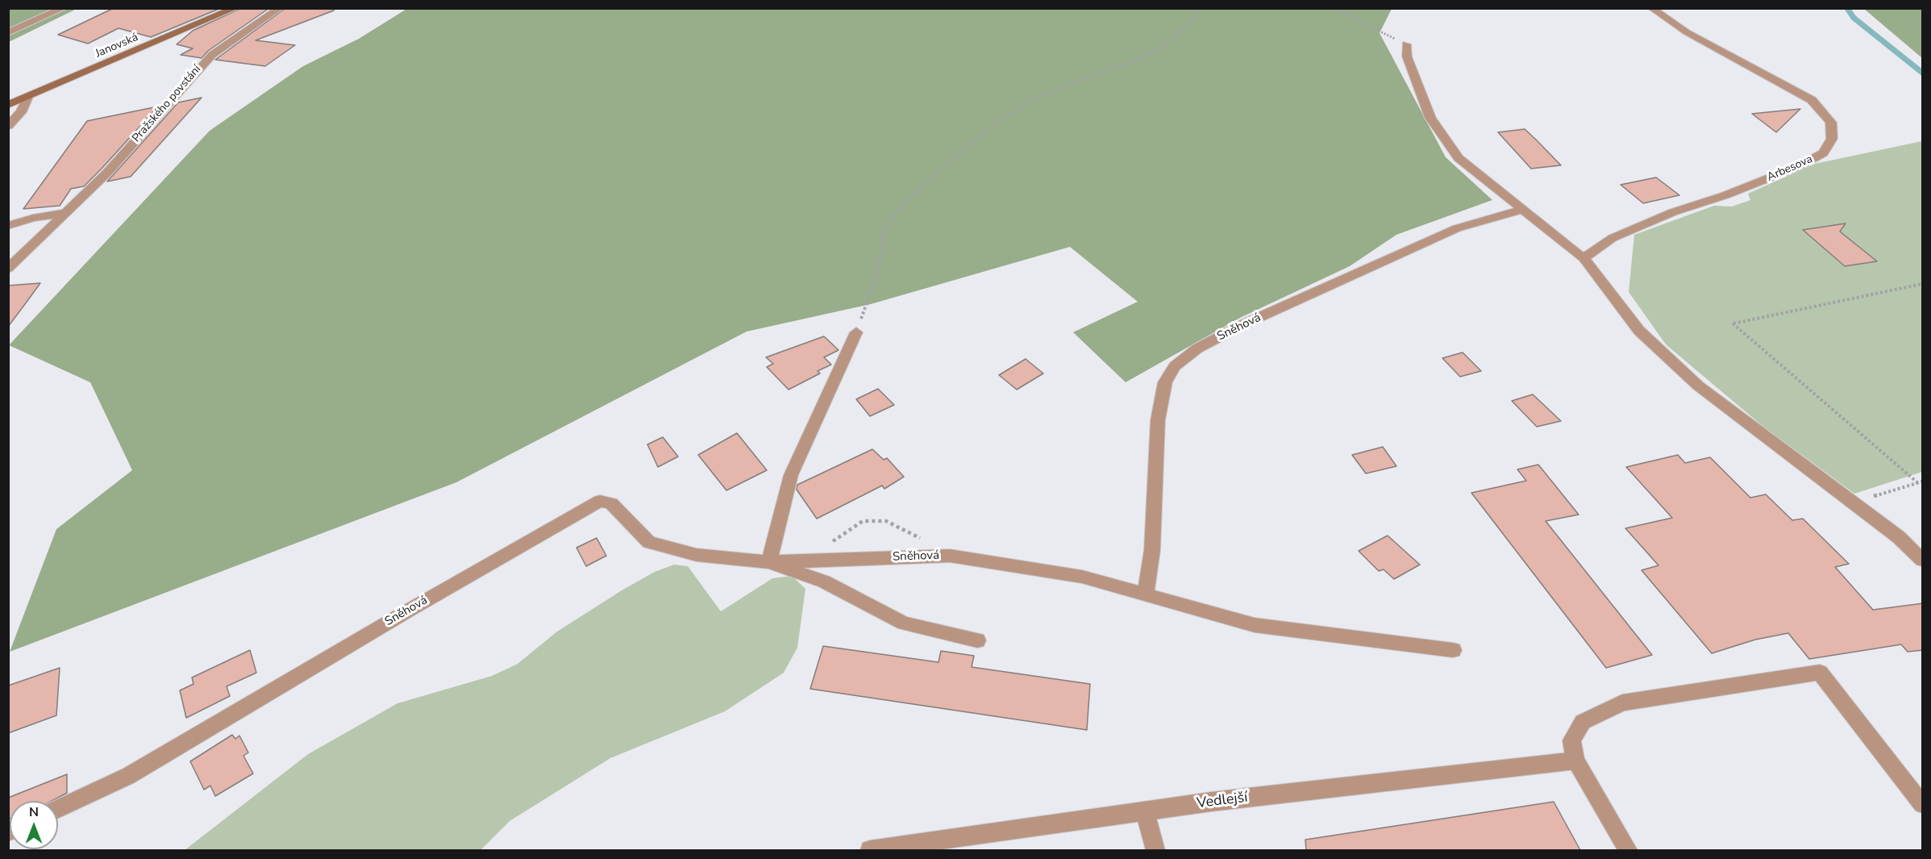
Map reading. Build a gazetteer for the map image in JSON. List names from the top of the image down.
{
  "streets": {
    "street": [
      "Janovská",
      "Pražského povstání",
      "Arbesova",
      "Sněhová",
      "Vedlejší"
    ]
  },
  "north": "top"
}
